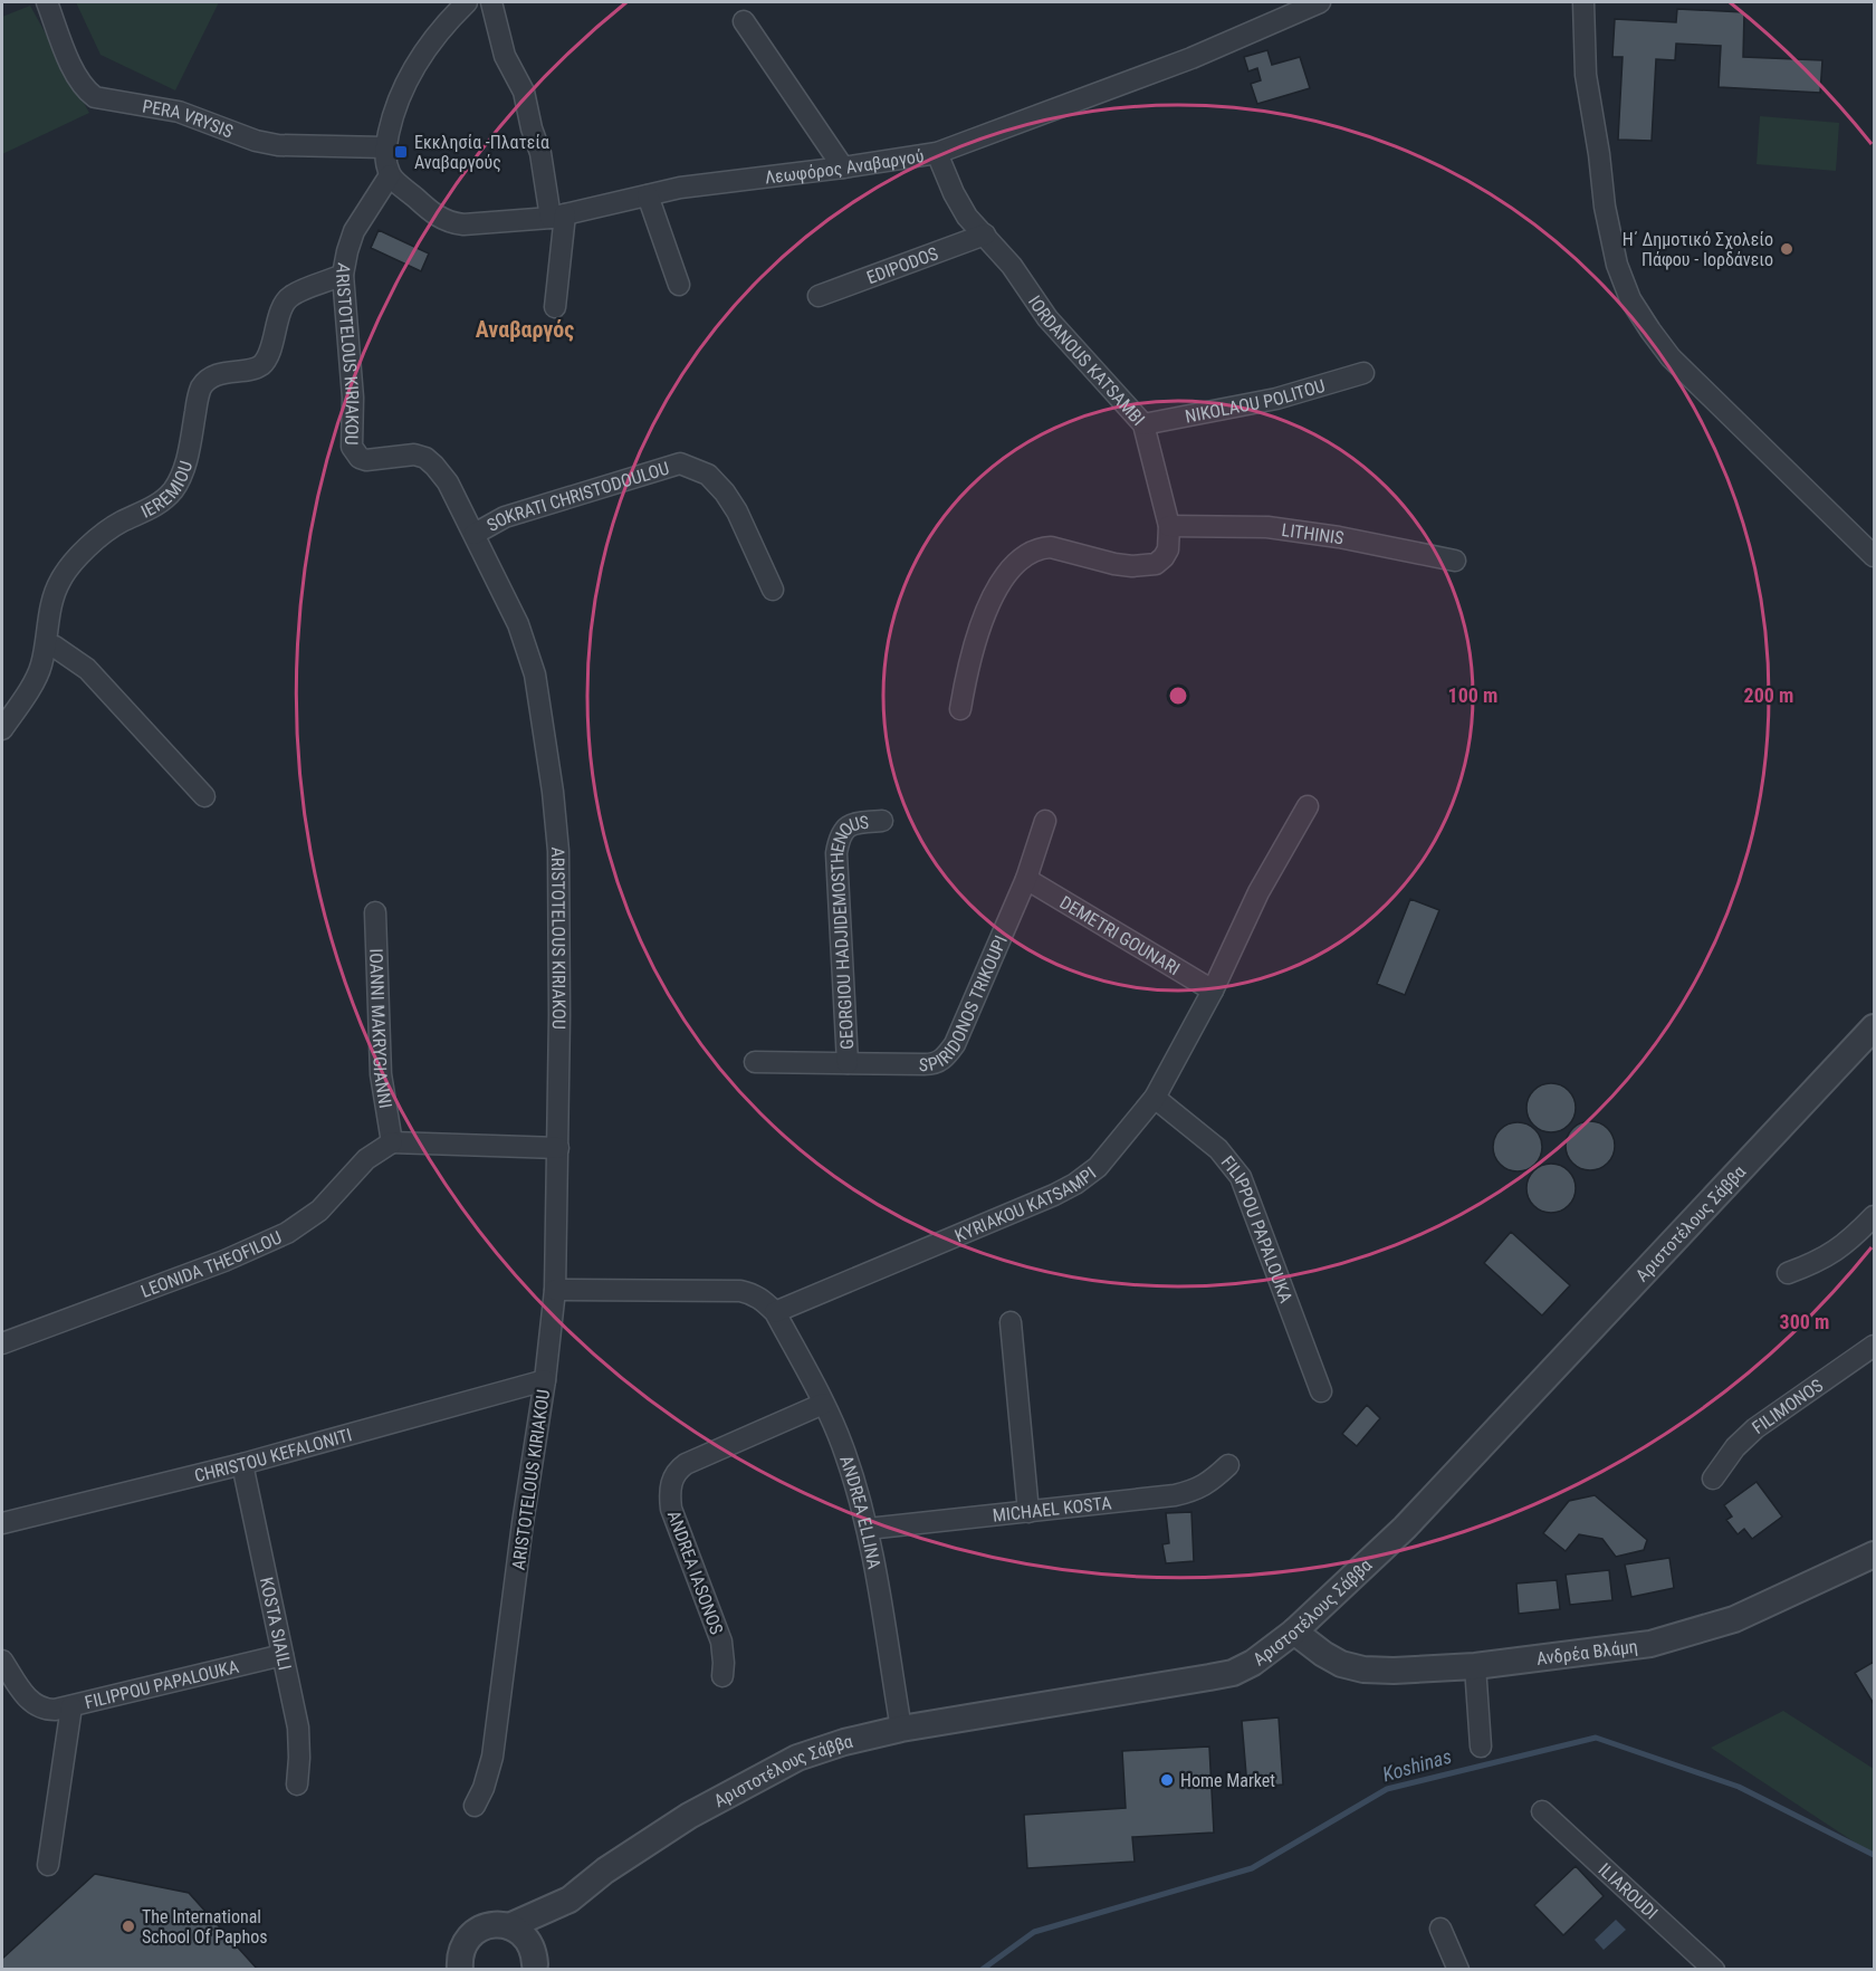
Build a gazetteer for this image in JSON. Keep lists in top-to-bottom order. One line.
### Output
{"streets":{"street":["PERA VRYSIS","Λεωφόρος Αναβαργού","EDIPODOS","ARISTOTELOUS KIRIAKOU","IORDANOUS KATSAMBI","NIKOLAOU POLITOU","IEREMIOU","SOKRATI CHRISTODOULOU","LITHINIS","DEMETRI GOUNARI","GEORGIOU HADJIDEMOSTHENOUS","SPIRIDONOS TRIKOUPI","IOANNI MAKRYGIANNI","KYRIAKOU KATSAMPI","Αριστοτέλους Σάββα","FILIPPOU PAPALOUKA","LEONIDA THEOFILOU","FILIMONOS","CHRISTOU KEFALONITI","MICHAEL KOSTA","ANDREA ELLINA","ANDREA IASONOS","KOSTA SIAILI","Ανδρέα Βλάμη","ILIAROUDI"]},"crossings":[["Λεωφόρος Αναβαργού","ARISTOTELOUS KIRIAKOU"],["Λεωφόρος Αναβαργού","IORDANOUS KATSAMBI"],["EDIPODOS","IORDANOUS KATSAMBI"],["ARISTOTELOUS KIRIAKOU","IEREMIOU"],["ARISTOTELOUS KIRIAKOU","SOKRATI CHRISTODOULOU"],["ARISTOTELOUS KIRIAKOU","CHRISTOU KEFALONITI"],["IORDANOUS KATSAMBI","NIKOLAOU POLITOU"],["IORDANOUS KATSAMBI","LITHINIS"],["DEMETRI GOUNARI","SPIRIDONOS TRIKOUPI"],["DEMETRI GOUNARI","KYRIAKOU KATSAMPI"],["GEORGIOU HADJIDEMOSTHENOUS","SPIRIDONOS TRIKOUPI"],["IOANNI MAKRYGIANNI","LEONIDA THEOFILOU"],["KYRIAKOU KATSAMPI","FILIPPOU PAPALOUKA"],["KYRIAKOU KATSAMPI","ANDREA ELLINA"],["Αριστοτέλους Σάββα","ANDREA ELLINA"],["Αριστοτέλους Σάββα","Ανδρέα Βλάμη"],["FILIPPOU PAPALOUKA","KOSTA SIAILI"],["CHRISTOU KEFALONITI","KOSTA SIAILI"],["MICHAEL KOSTA","ANDREA ELLINA"],["ANDREA ELLINA","ANDREA IASONOS"]],"districts":["Αναβαργός"],"water":["Koshinas"],"places":{"transit":["Εκκλησία -Πλατεία Αναβαργούς"],"other":["Η΄ Δημοτικό Σχολείο Πάφου - Ιορδάνειο","Home Market","The International School Of Paphos"]},"rings":["100 m","200 m","300 m"]}
